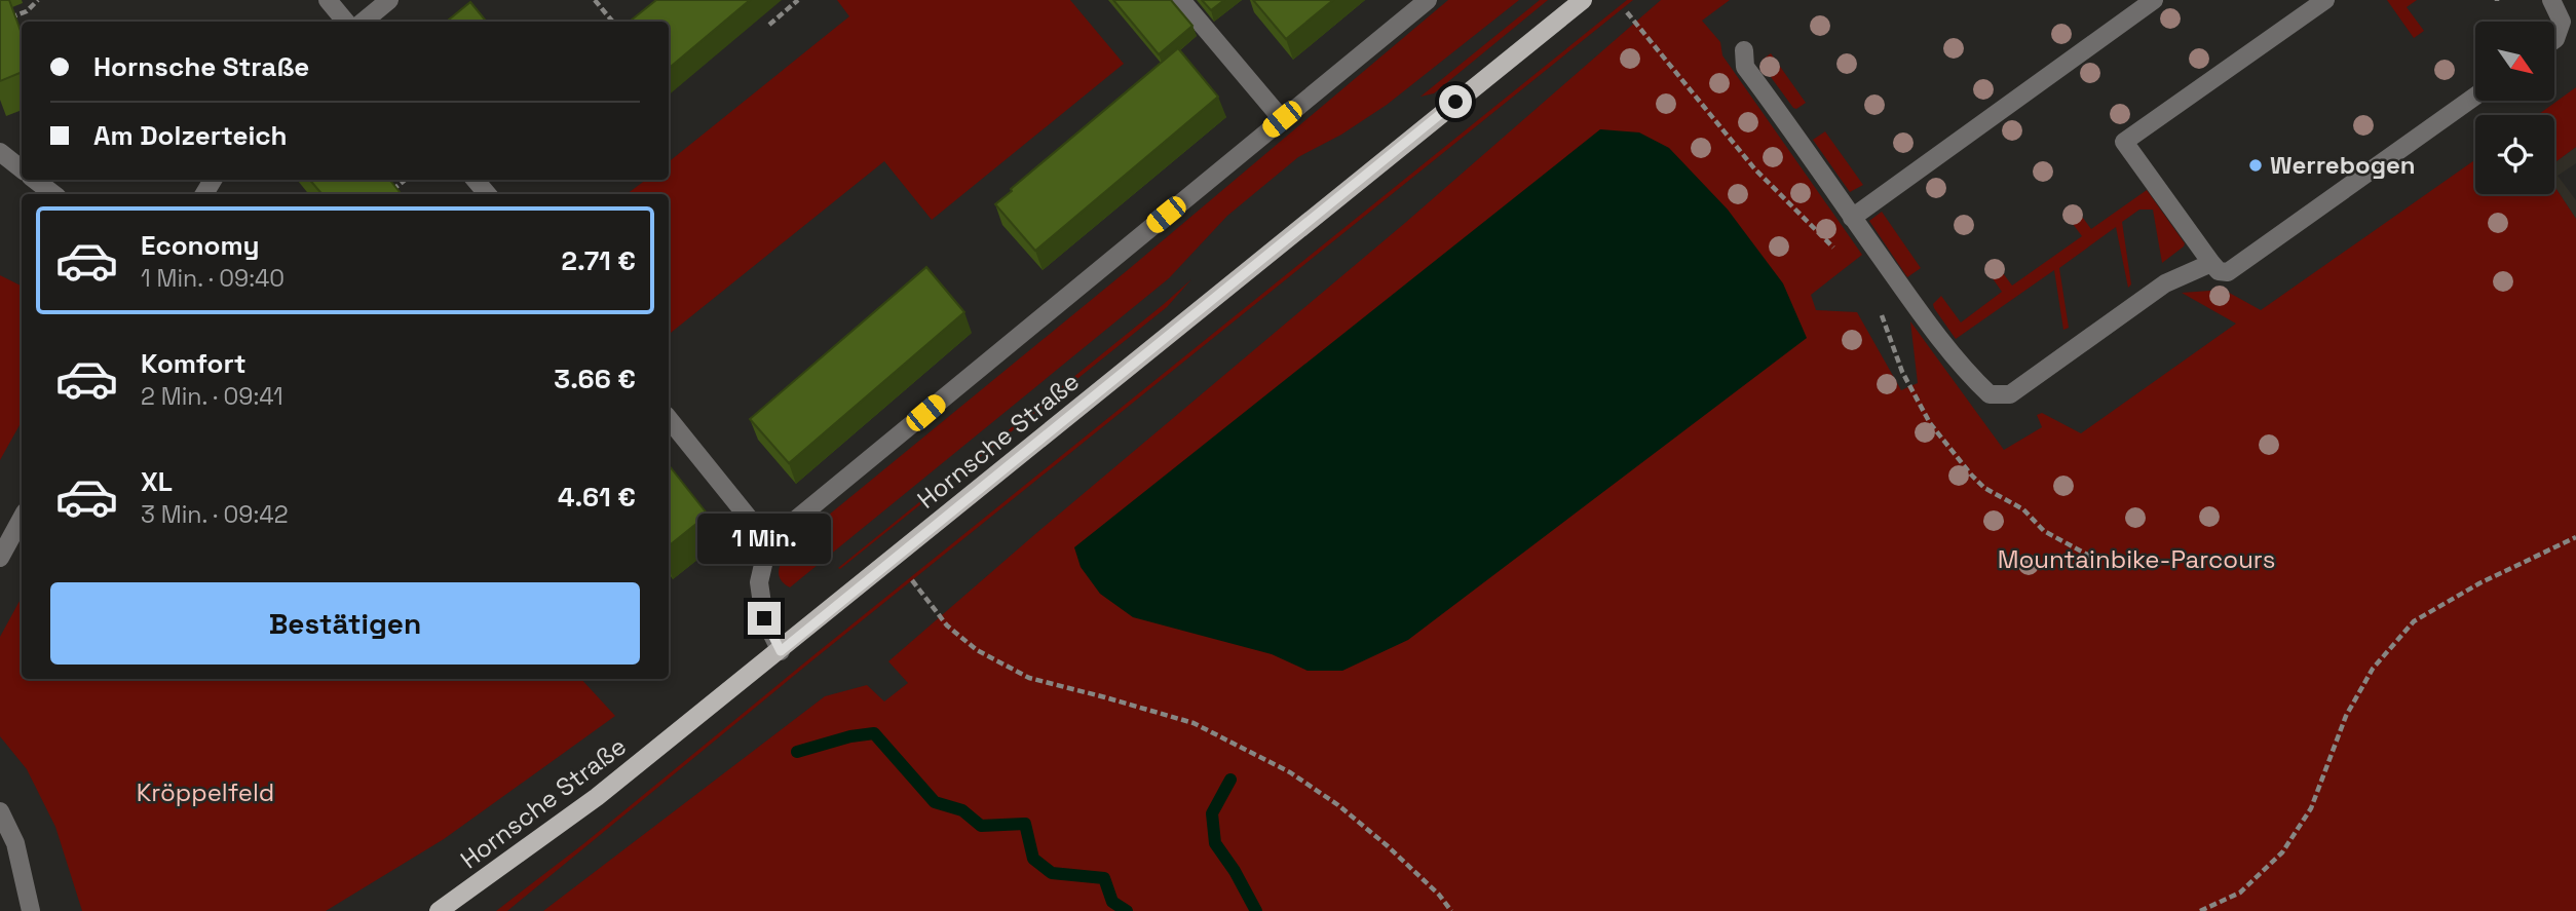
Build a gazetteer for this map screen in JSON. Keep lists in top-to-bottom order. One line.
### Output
{"streets":{"main road":["Hornsche Straße"]},"parks":["Mountainbike-Parcours","Kröppelfeld"],"places":["Werrebogen"],"north":"bottom right","page":{"banner":["Hornsche Straße","Am Dolzerteich"],"list":[{"name":"Economy","note":"1 Min. · 09:40","value":"2.71 €"},{"name":"Komfort","note":"2 Min. · 09:41","value":"3.66 €"},{"name":"XL","note":"3 Min. · 09:42","value":"4.61 €"}],"bubble":"1 Min.","buttons":"Bestätigen"}}
